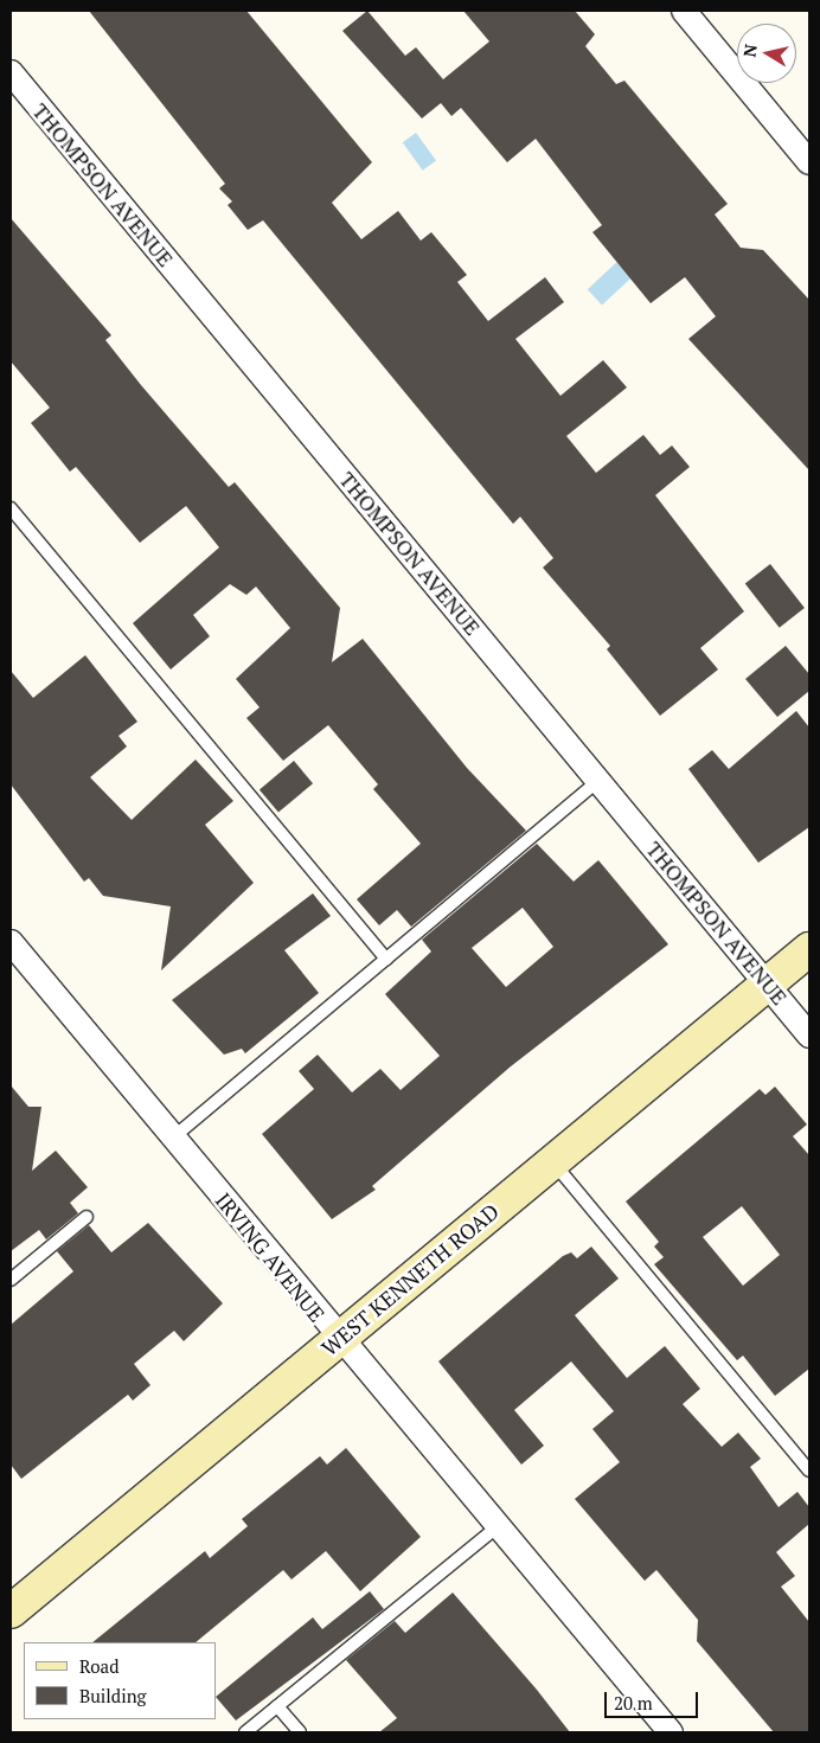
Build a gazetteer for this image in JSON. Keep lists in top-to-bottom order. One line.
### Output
{"streets":{"street":["THOMPSON AVENUE","IRVING AVENUE","WEST KENNETH ROAD"]},"crossings":[["THOMPSON AVENUE","WEST KENNETH ROAD"],["IRVING AVENUE","WEST KENNETH ROAD"]],"legend":["Road","Building"],"scale_bar":"20 m","north":"left"}
